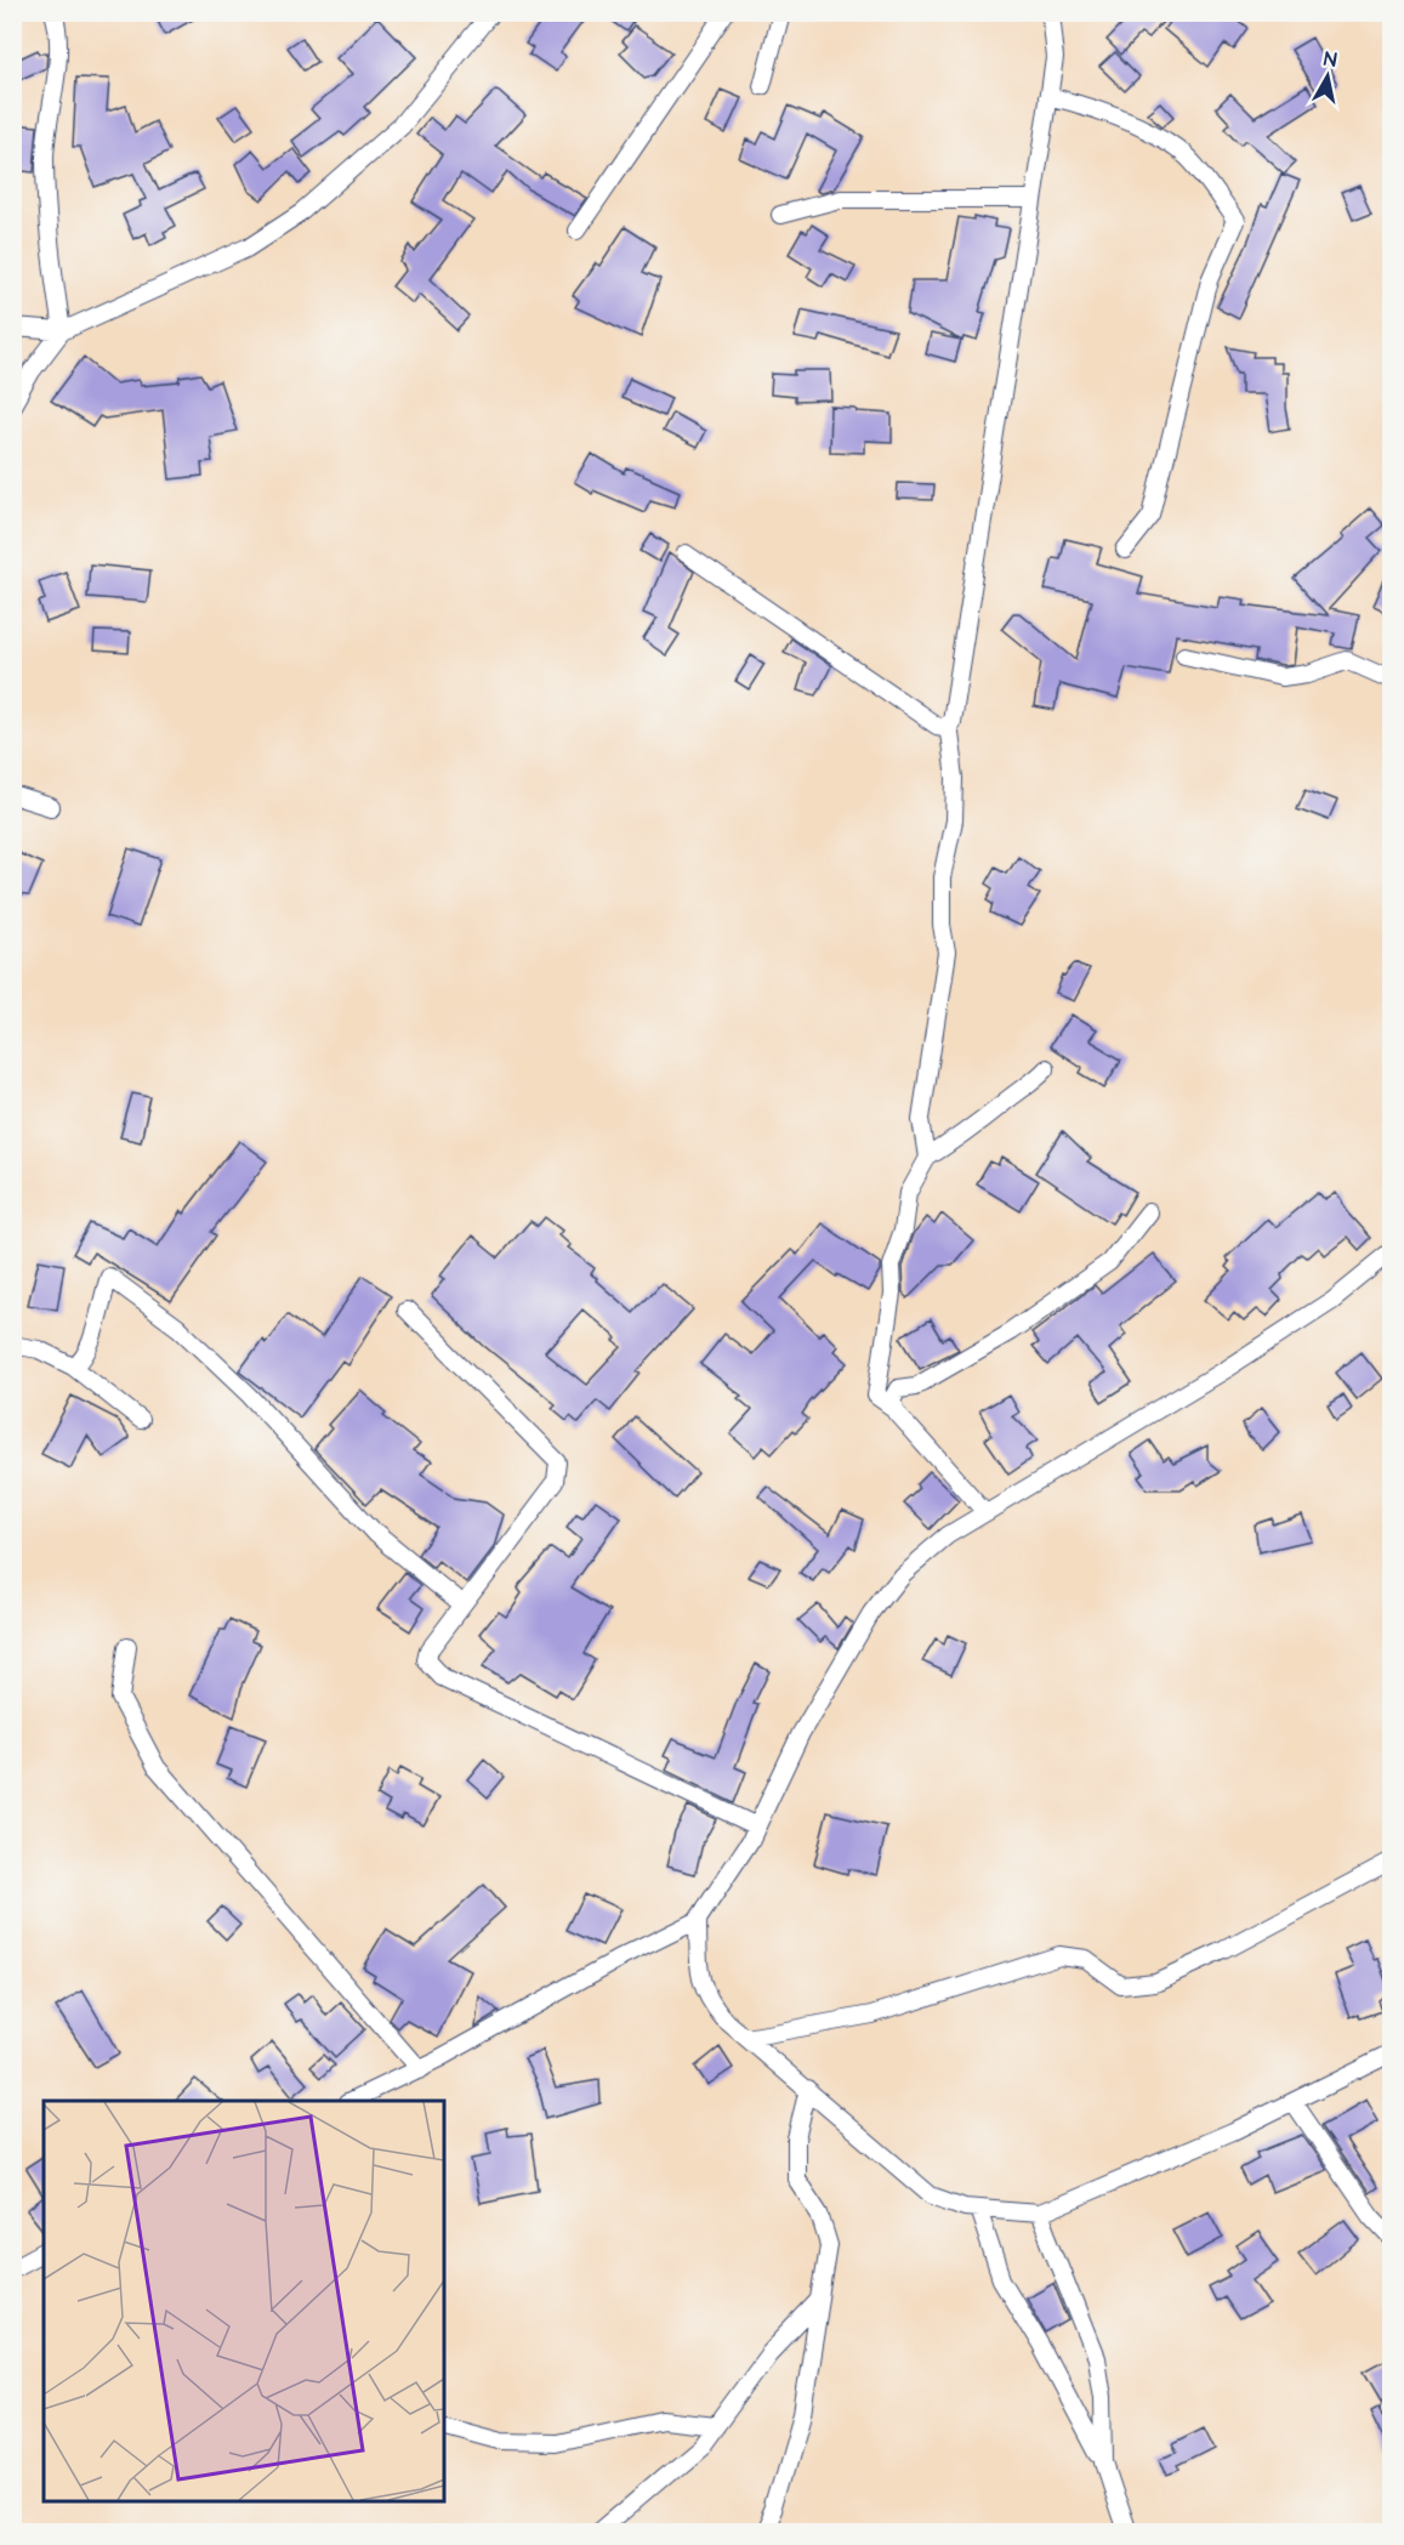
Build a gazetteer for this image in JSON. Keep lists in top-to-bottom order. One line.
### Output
{"north":"top"}
